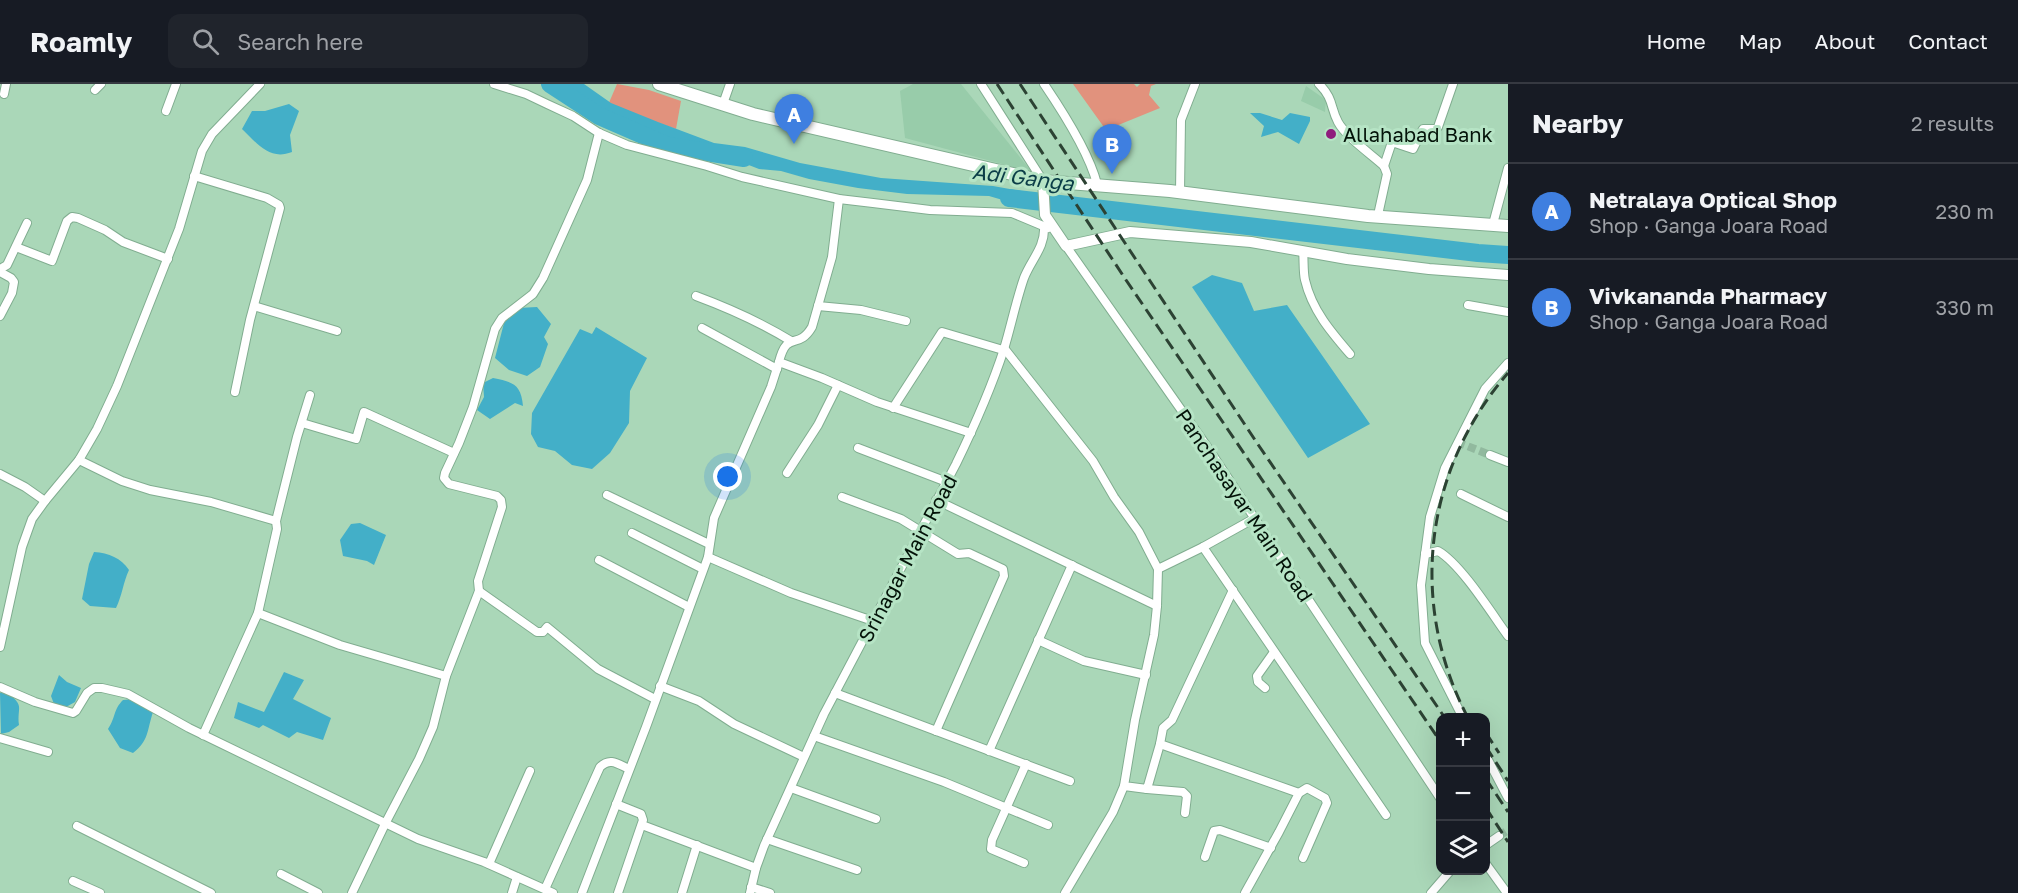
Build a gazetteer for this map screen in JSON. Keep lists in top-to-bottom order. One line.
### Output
{"streets":{"street":["Panchasayar Main Road","Srinagar Main Road"]},"crossings":[["Panchasayar Main Road","Srinagar Main Road"]],"water":["Adi Ganga"],"places":["Allahabad Bank"],"page":{"header":"Roamly","search":"Search here","nav":["Home","Map","About","Contact"],"heading":["Nearby","2 results"],"pins":["A","B"],"list":[{"mark":"A","name":"Netralaya Optical Shop","note":"Shop · Ganga Joara Road","value":"230 m"},{"mark":"B","name":"Vivkananda Pharmacy","note":"Shop · Ganga Joara Road","value":"330 m"}],"map_buttons":["+","−"]}}
